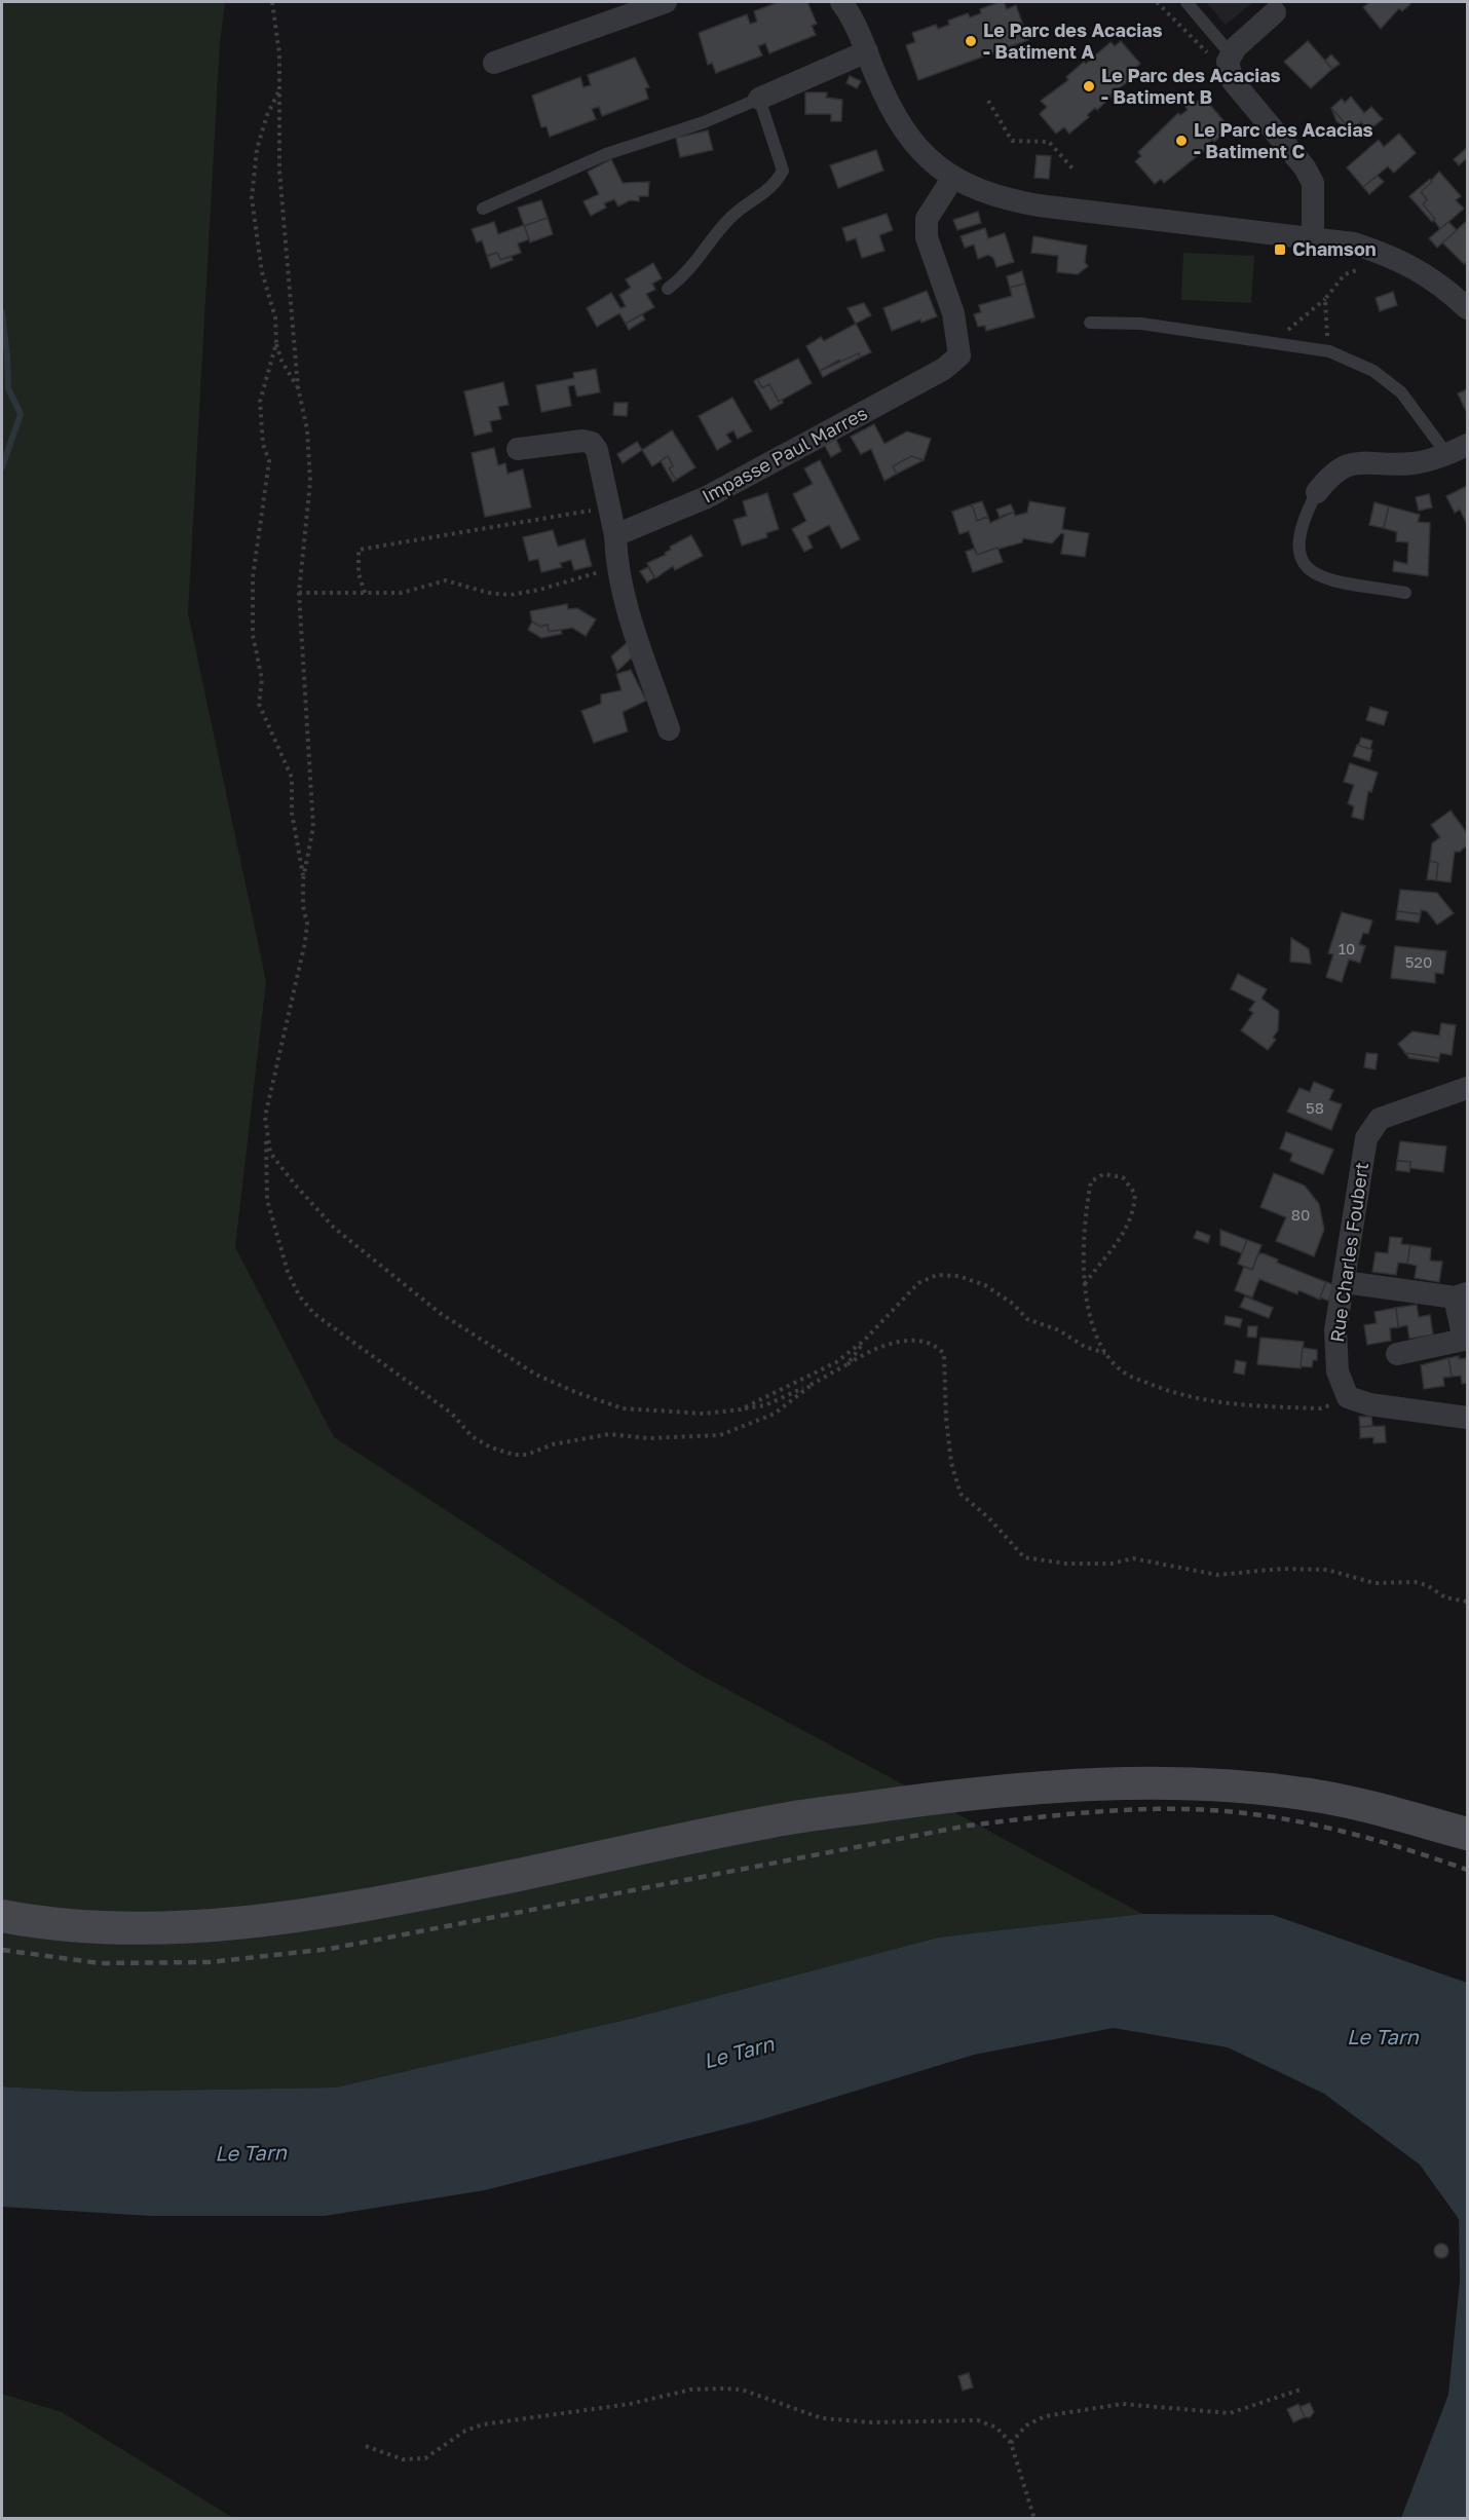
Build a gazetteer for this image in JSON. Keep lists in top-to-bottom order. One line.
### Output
{"streets":{"street":["Impasse Paul Marres","Rue Charles Foubert"]},"water":["Le Tarn"],"places":{"other":["Le Parc des Acacias - Batiment A","Le Parc des Acacias - Batiment B","Le Parc des Acacias - Batiment C"],"transit":["Chamson"]},"house_numbers":["10","520","58","80"]}
